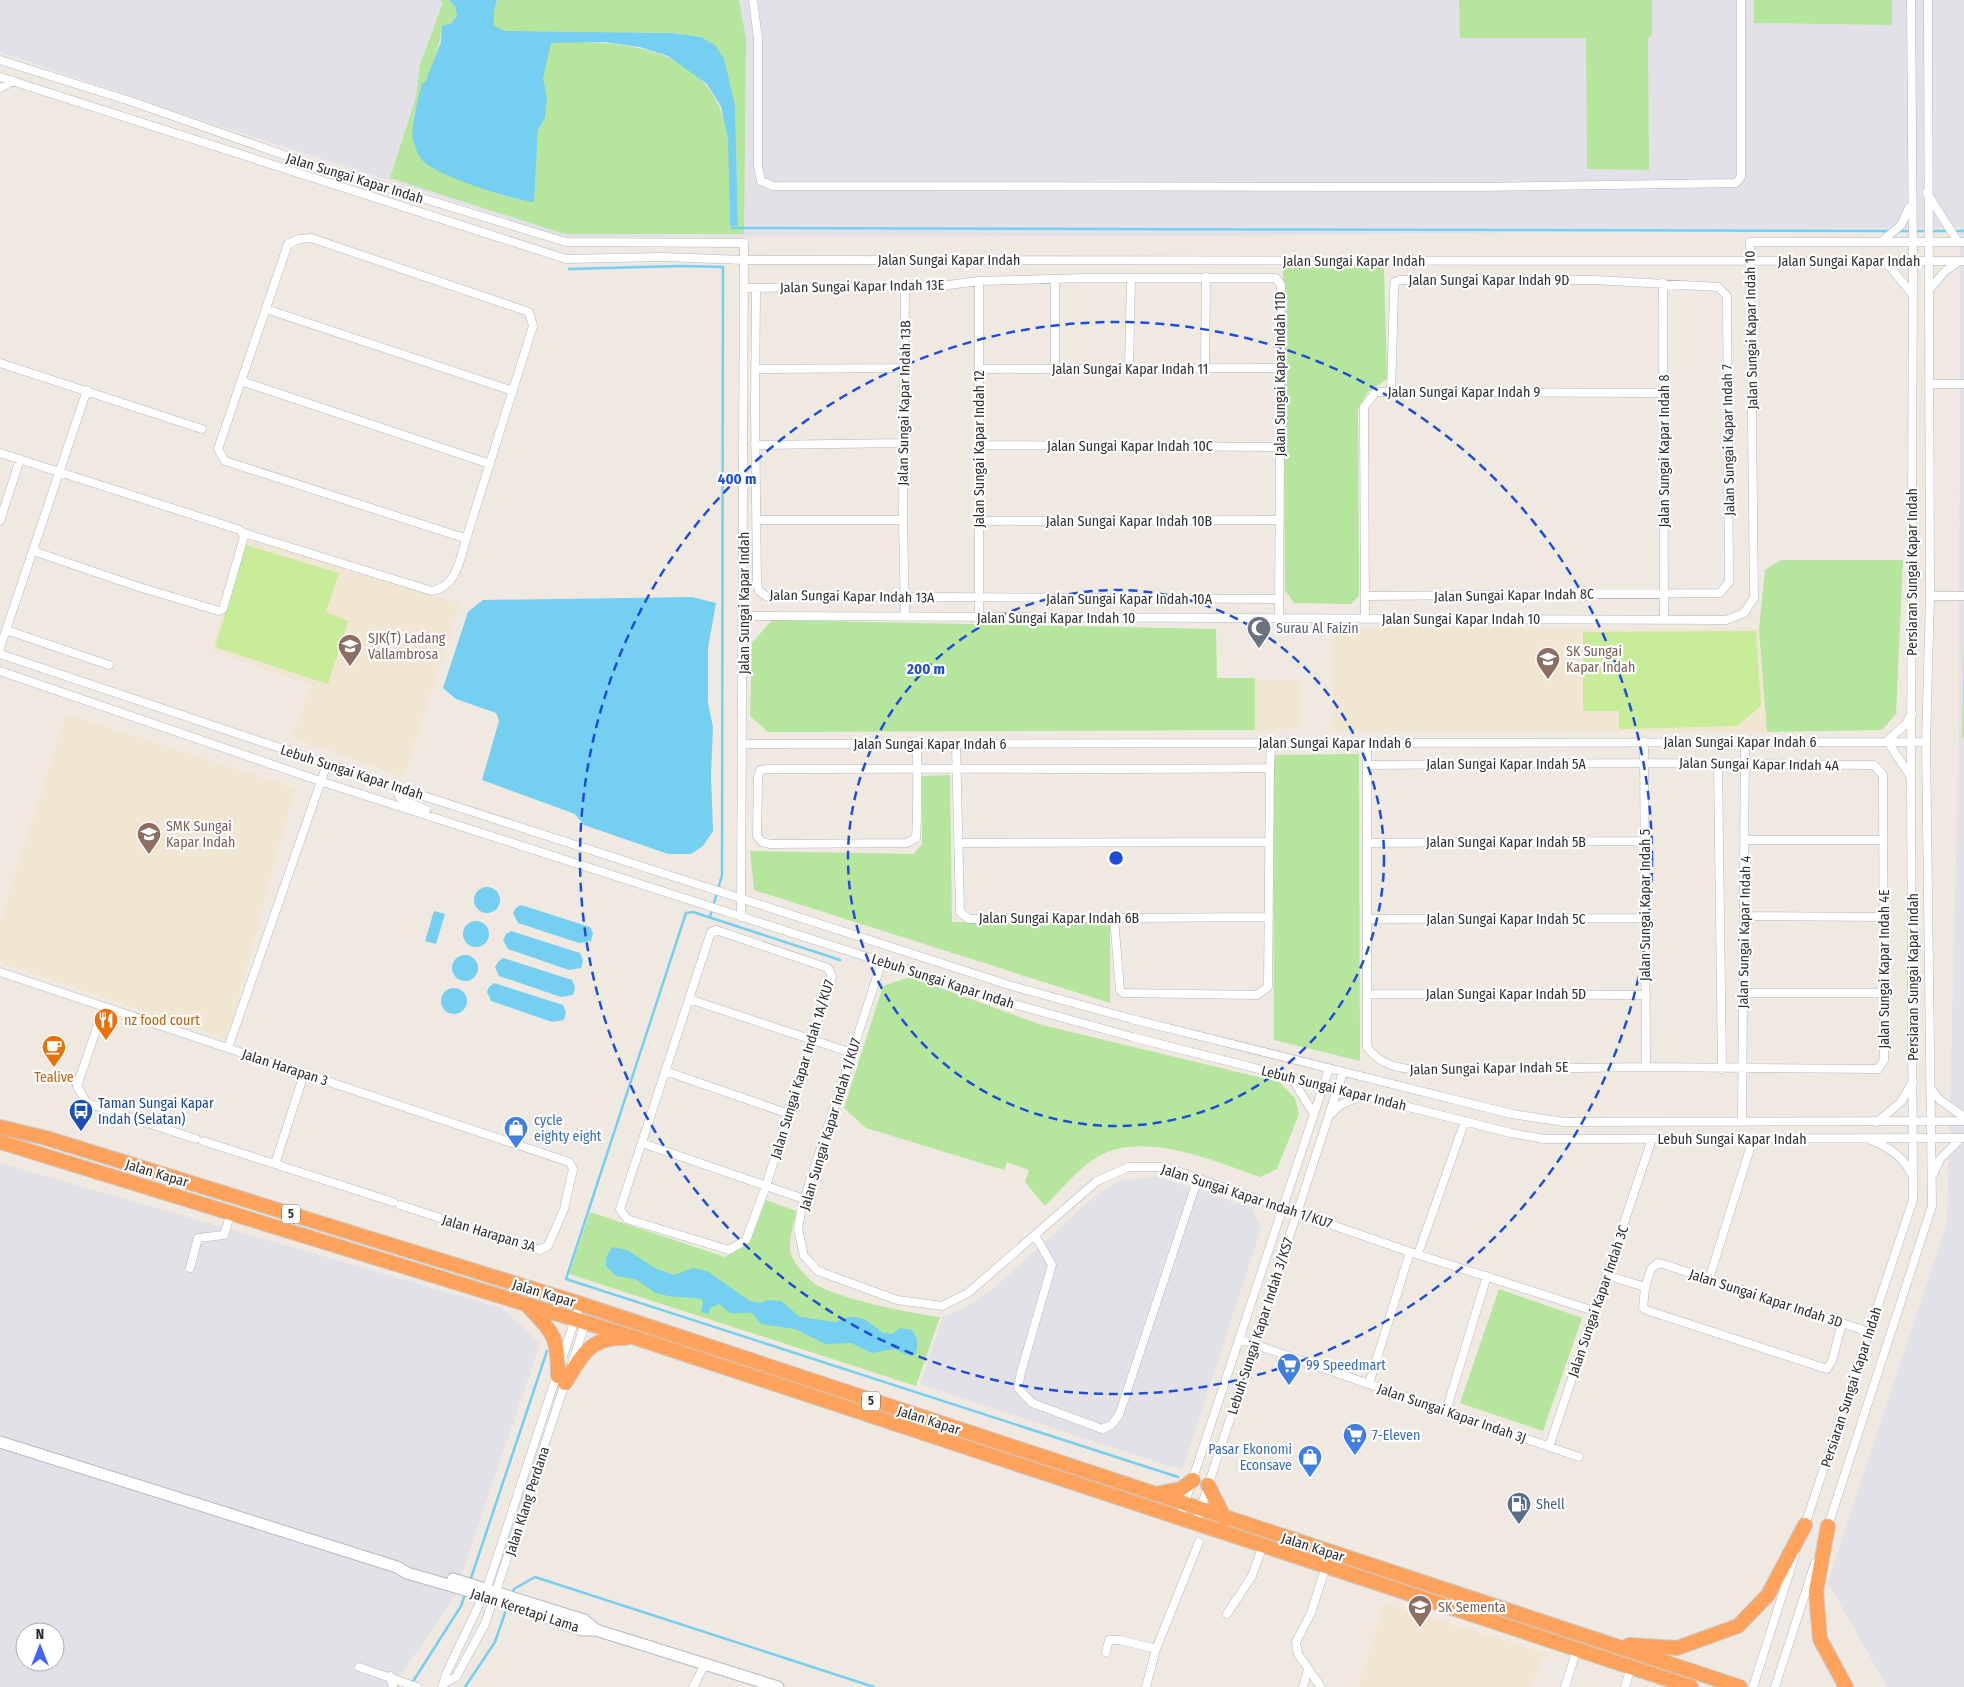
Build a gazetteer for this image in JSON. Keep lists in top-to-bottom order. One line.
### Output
{"streets":{"highway":["Jalan Kapar","5"],"street":["Jalan Sungai Kapar Indah","Jalan Sungai Kapar Indah 9D","Jalan Sungai Kapar Indah 13E","Jalan Sungai Kapar Indah 10","Jalan Sungai Kapar Indah 11","Jalan Sungai Kapar Indah 11D","Jalan Sungai Kapar Indah 9","Jalan Sungai Kapar Indah 13B","Jalan Sungai Kapar Indah 7","Jalan Sungai Kapar Indah 10C","Jalan Sungai Kapar Indah 12","Jalan Sungai Kapar Indah 8","Jalan Sungai Kapar Indah 10B","Persiaran Sungai Kapar Indah","Jalan Sungai Kapar Indah 8C","Jalan Sungai Kapar Indah 13A","Jalan Sungai Kapar Indah 10A","Jalan Sungai Kapar Indah 6","Jalan Sungai Kapar Indah 5A","Jalan Sungai Kapar Indah 4A","Lebuh Sungai Kapar Indah","Jalan Sungai Kapar Indah 5B","Jalan Sungai Kapar Indah 5","Jalan Sungai Kapar Indah 6B","Jalan Sungai Kapar Indah 5C","Jalan Sungai Kapar Indah 4","Jalan Sungai Kapar Indah 4E","Jalan Sungai Kapar Indah 5D","Jalan Harapan 3","Jalan Sungai Kapar Indah 5E","Jalan Sungai Kapar Indah 1A/KU7","Jalan Sungai Kapar Indah 1/KU7","Jalan Harapan 3A","Jalan Sungai Kapar Indah 3D","Jalan Sungai Kapar Indah 3C","Lebuh Sungai Kapar Indah 3/KS7","Jalan Sungai Kapar Indah 3J","Jalan Klang Perdana","Jalan Keretapi Lama"]},"crossings":[["Jalan Sungai Kapar Indah","Jalan Sungai Kapar Indah 13E"],["Jalan Sungai Kapar Indah","Jalan Sungai Kapar Indah 10"],["Jalan Sungai Kapar Indah","Persiaran Sungai Kapar Indah"],["Jalan Sungai Kapar Indah","Jalan Sungai Kapar Indah 6"],["Jalan Sungai Kapar Indah","Lebuh Sungai Kapar Indah"],["Jalan Sungai Kapar Indah 9D","Jalan Sungai Kapar Indah 9"],["Jalan Sungai Kapar Indah 9D","Jalan Sungai Kapar Indah 7"],["Jalan Sungai Kapar Indah 9D","Jalan Sungai Kapar Indah 8"],["Jalan Sungai Kapar Indah 13E","Jalan Sungai Kapar Indah 11D"],["Jalan Sungai Kapar Indah 13E","Jalan Sungai Kapar Indah 13B"],["Jalan Sungai Kapar Indah 13E","Jalan Sungai Kapar Indah 12"],["Jalan Sungai Kapar Indah 13E","Jalan Sungai Kapar Indah 13A"],["Jalan Sungai Kapar Indah 10","Jalan Sungai Kapar Indah 11D"],["Jalan Sungai Kapar Indah 10","Jalan Sungai Kapar Indah 9"],["Jalan Sungai Kapar Indah 10","Jalan Sungai Kapar Indah 13B"],["Jalan Sungai Kapar Indah 10","Jalan Sungai Kapar Indah 12"],["Jalan Sungai Kapar Indah 10","Jalan Sungai Kapar Indah 8"],["Jalan Sungai Kapar Indah 11","Jalan Sungai Kapar Indah 11D"],["Jalan Sungai Kapar Indah 11","Jalan Sungai Kapar Indah 12"],["Jalan Sungai Kapar Indah 11D","Jalan Sungai Kapar Indah 10C"],["Jalan Sungai Kapar Indah 11D","Jalan Sungai Kapar Indah 12"],["Jalan Sungai Kapar Indah 11D","Jalan Sungai Kapar Indah 10B"],["Jalan Sungai Kapar Indah 11D","Jalan Sungai Kapar Indah 10A"],["Jalan Sungai Kapar Indah 9","Jalan Sungai Kapar Indah 8"],["Jalan Sungai Kapar Indah 9","Jalan Sungai Kapar Indah 8C"],["Jalan Sungai Kapar Indah 13B","Jalan Sungai Kapar Indah 13A"],["Jalan Sungai Kapar Indah 7","Jalan Sungai Kapar Indah 8"],["Jalan Sungai Kapar Indah 7","Jalan Sungai Kapar Indah 8C"],["Jalan Sungai Kapar Indah 10C","Jalan Sungai Kapar Indah 12"],["Jalan Sungai Kapar Indah 12","Jalan Sungai Kapar Indah 10B"],["Jalan Sungai Kapar Indah 12","Jalan Sungai Kapar Indah 13A"],["Jalan Sungai Kapar Indah 12","Jalan Sungai Kapar Indah 10A"],["Jalan Sungai Kapar Indah 8","Jalan Sungai Kapar Indah 8C"],["Persiaran Sungai Kapar Indah","Jalan Sungai Kapar Indah 6"],["Persiaran Sungai Kapar Indah","Lebuh Sungai Kapar Indah"],["Persiaran Sungai Kapar Indah","Jalan Sungai Kapar Indah 3D"],["Jalan Sungai Kapar Indah 13A","Jalan Sungai Kapar Indah 10A"],["Jalan Sungai Kapar Indah 6","Jalan Sungai Kapar Indah 5"],["Jalan Sungai Kapar Indah 6","Jalan Sungai Kapar Indah 6B"],["Jalan Sungai Kapar Indah 6","Jalan Sungai Kapar Indah 4"],["Jalan Sungai Kapar Indah 6","Jalan Sungai Kapar Indah 5E"],["Jalan Sungai Kapar Indah 5A","Jalan Sungai Kapar Indah 4A"],["Jalan Sungai Kapar Indah 5A","Jalan Sungai Kapar Indah 5"],["Jalan Sungai Kapar Indah 5A","Jalan Sungai Kapar Indah 5E"],["Jalan Sungai Kapar Indah 4A","Jalan Sungai Kapar Indah 5"],["Jalan Sungai Kapar Indah 4A","Jalan Sungai Kapar Indah 4"],["Jalan Sungai Kapar Indah 4A","Jalan Sungai Kapar Indah 4E"],["Lebuh Sungai Kapar Indah","Jalan Sungai Kapar Indah 4"],["Lebuh Sungai Kapar Indah","Jalan Sungai Kapar Indah 1/KU7"],["Lebuh Sungai Kapar Indah","Jalan Sungai Kapar Indah 3C"],["Lebuh Sungai Kapar Indah","Lebuh Sungai Kapar Indah 3/KS7"],["Jalan Sungai Kapar Indah 5B","Jalan Sungai Kapar Indah 5"],["Jalan Sungai Kapar Indah 5B","Jalan Sungai Kapar Indah 5E"],["Jalan Sungai Kapar Indah 5","Jalan Sungai Kapar Indah 5C"],["Jalan Sungai Kapar Indah 5","Jalan Sungai Kapar Indah 5D"],["Jalan Sungai Kapar Indah 5","Jalan Sungai Kapar Indah 5E"],["Jalan Sungai Kapar Indah 5C","Jalan Sungai Kapar Indah 5E"],["Jalan Sungai Kapar Indah 4","Jalan Sungai Kapar Indah 4E"],["Jalan Sungai Kapar Indah 4","Jalan Sungai Kapar Indah 5E"],["Jalan Sungai Kapar Indah 4E","Jalan Sungai Kapar Indah 5E"],["Jalan Sungai Kapar Indah 5D","Jalan Sungai Kapar Indah 5E"],["Jalan Harapan 3","Jalan Harapan 3A"],["Jalan Sungai Kapar Indah 1/KU7","Jalan Sungai Kapar Indah 3C"],["Jalan Sungai Kapar Indah 1/KU7","Lebuh Sungai Kapar Indah 3/KS7"],["Jalan Kapar","Lebuh Sungai Kapar Indah 3/KS7"],["Jalan Kapar","Jalan Klang Perdana"],["Jalan Sungai Kapar Indah 3C","Jalan Sungai Kapar Indah 3J"],["Lebuh Sungai Kapar Indah 3/KS7","Jalan Sungai Kapar Indah 3J"],["Jalan Klang Perdana","Jalan Keretapi Lama"]],"places":{"mosque":["Surau Al Faizin"],"school or university":["SJK(T) Ladang Vallambrosa","SK Sungai Kapar Indah","SMK Sungai Kapar Indah","SK Sementa"],"restaurant":["nz food court"],"cafe":["Tealive"],"bus stop":["Taman Sungai Kapar Indah (Selatan)"],"shop":["cycle eighty eight","Pasar Ekonomi Econsave"],"supermarket":["99 Speedmart","7-Eleven"],"fuel station":["Shell"]},"north":"top","rings":["400 m","200 m"]}
